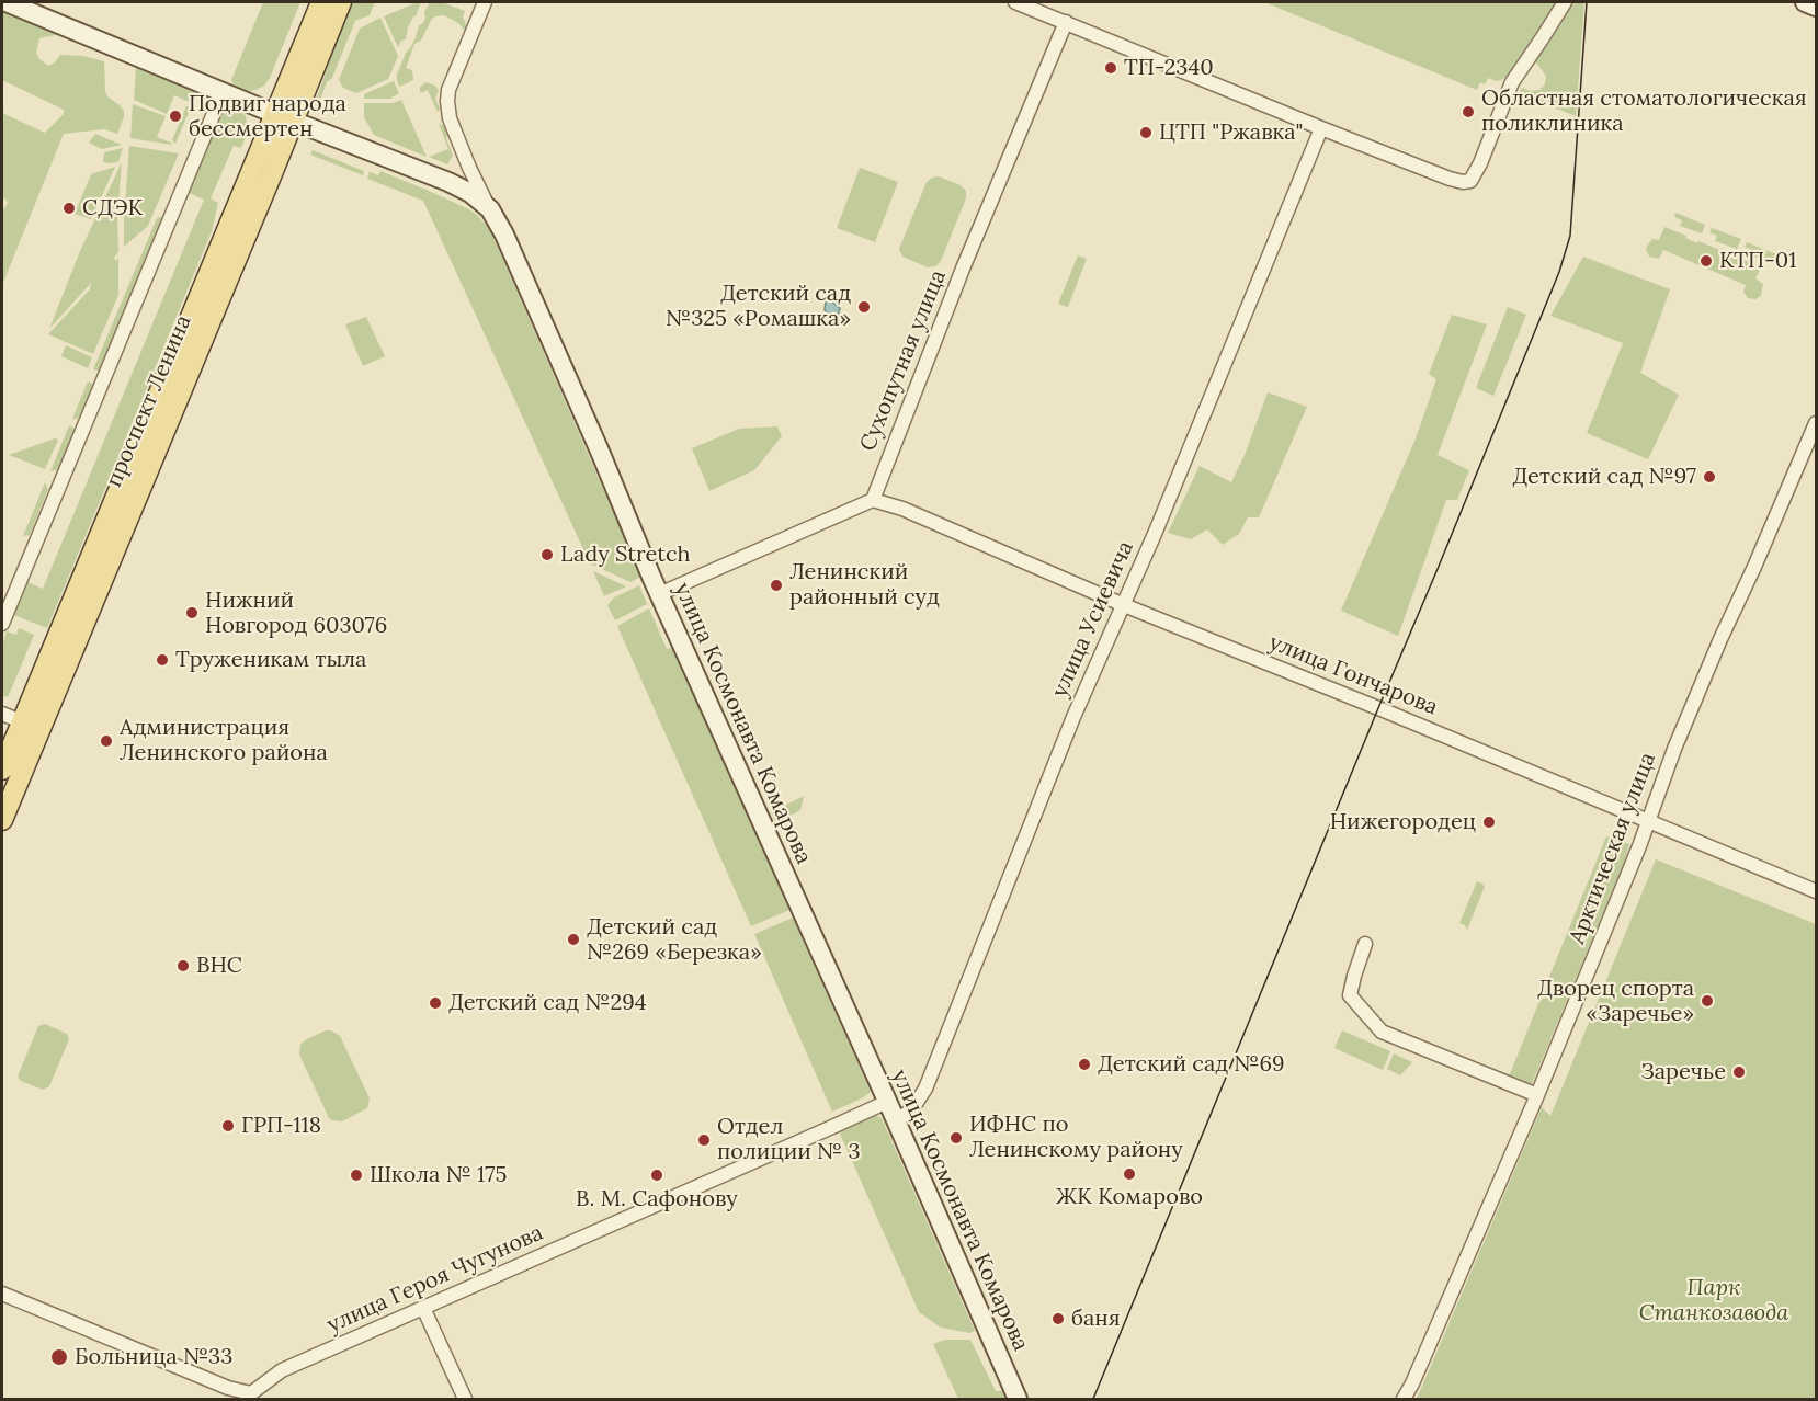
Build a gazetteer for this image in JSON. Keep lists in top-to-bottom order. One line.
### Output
{"streets":{"main road":["проспект Ленина"],"street":["Сухопутная улица","улица Усиевича","улица Гончарова","улица Космонавта Комарова","Арктическая улица","улица Героя Чугунова"]},"crossings":[["Сухопутная улица","улица Гончарова"],["проспект Ленина","улица Космонавта Комарова"],["улица Усиевича","улица Гончарова"],["улица Усиевича","улица Космонавта Комарова"],["улица Гончарова","Арктическая улица"],["улица Космонавта Комарова","улица Героя Чугунова"]],"parks":["Парк Станкозавода"],"places":["ТП-2340","Областная стоматологическая поликлиника","Подвиг народа бессмертен","ЦТП \"Ржавка\"","СДЭК","КТП-01","Детский сад №325 «Ромашка»","Детский сад №97","Lady Stretch","Ленинский районный суд","Нижний Новгород 603076","Труженикам тыла","Администрация Ленинского района","Нижегородец","Детский сад №269 «Березка»","ВНС","Дворец спорта «Заречье»","Детский сад №294","Детский сад №69","Заречье","ГРП-118","ИФНС по Ленинскому району","Отдел полиции № 3","ЖК Комарово","Школа № 175","В. М. Сафонову","баня","Больница №33"]}
